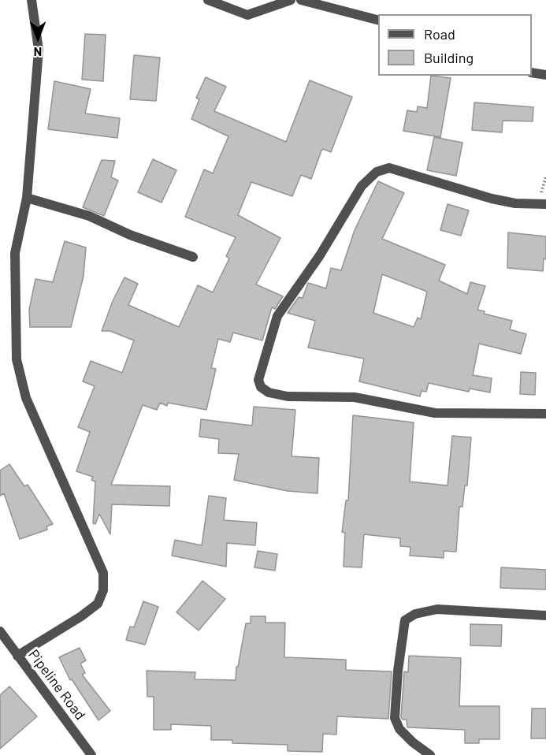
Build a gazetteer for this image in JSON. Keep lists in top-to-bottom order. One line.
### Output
{"streets":{"street":["Pipeline Road"]},"legend":["Road","Building"],"north":"bottom"}
